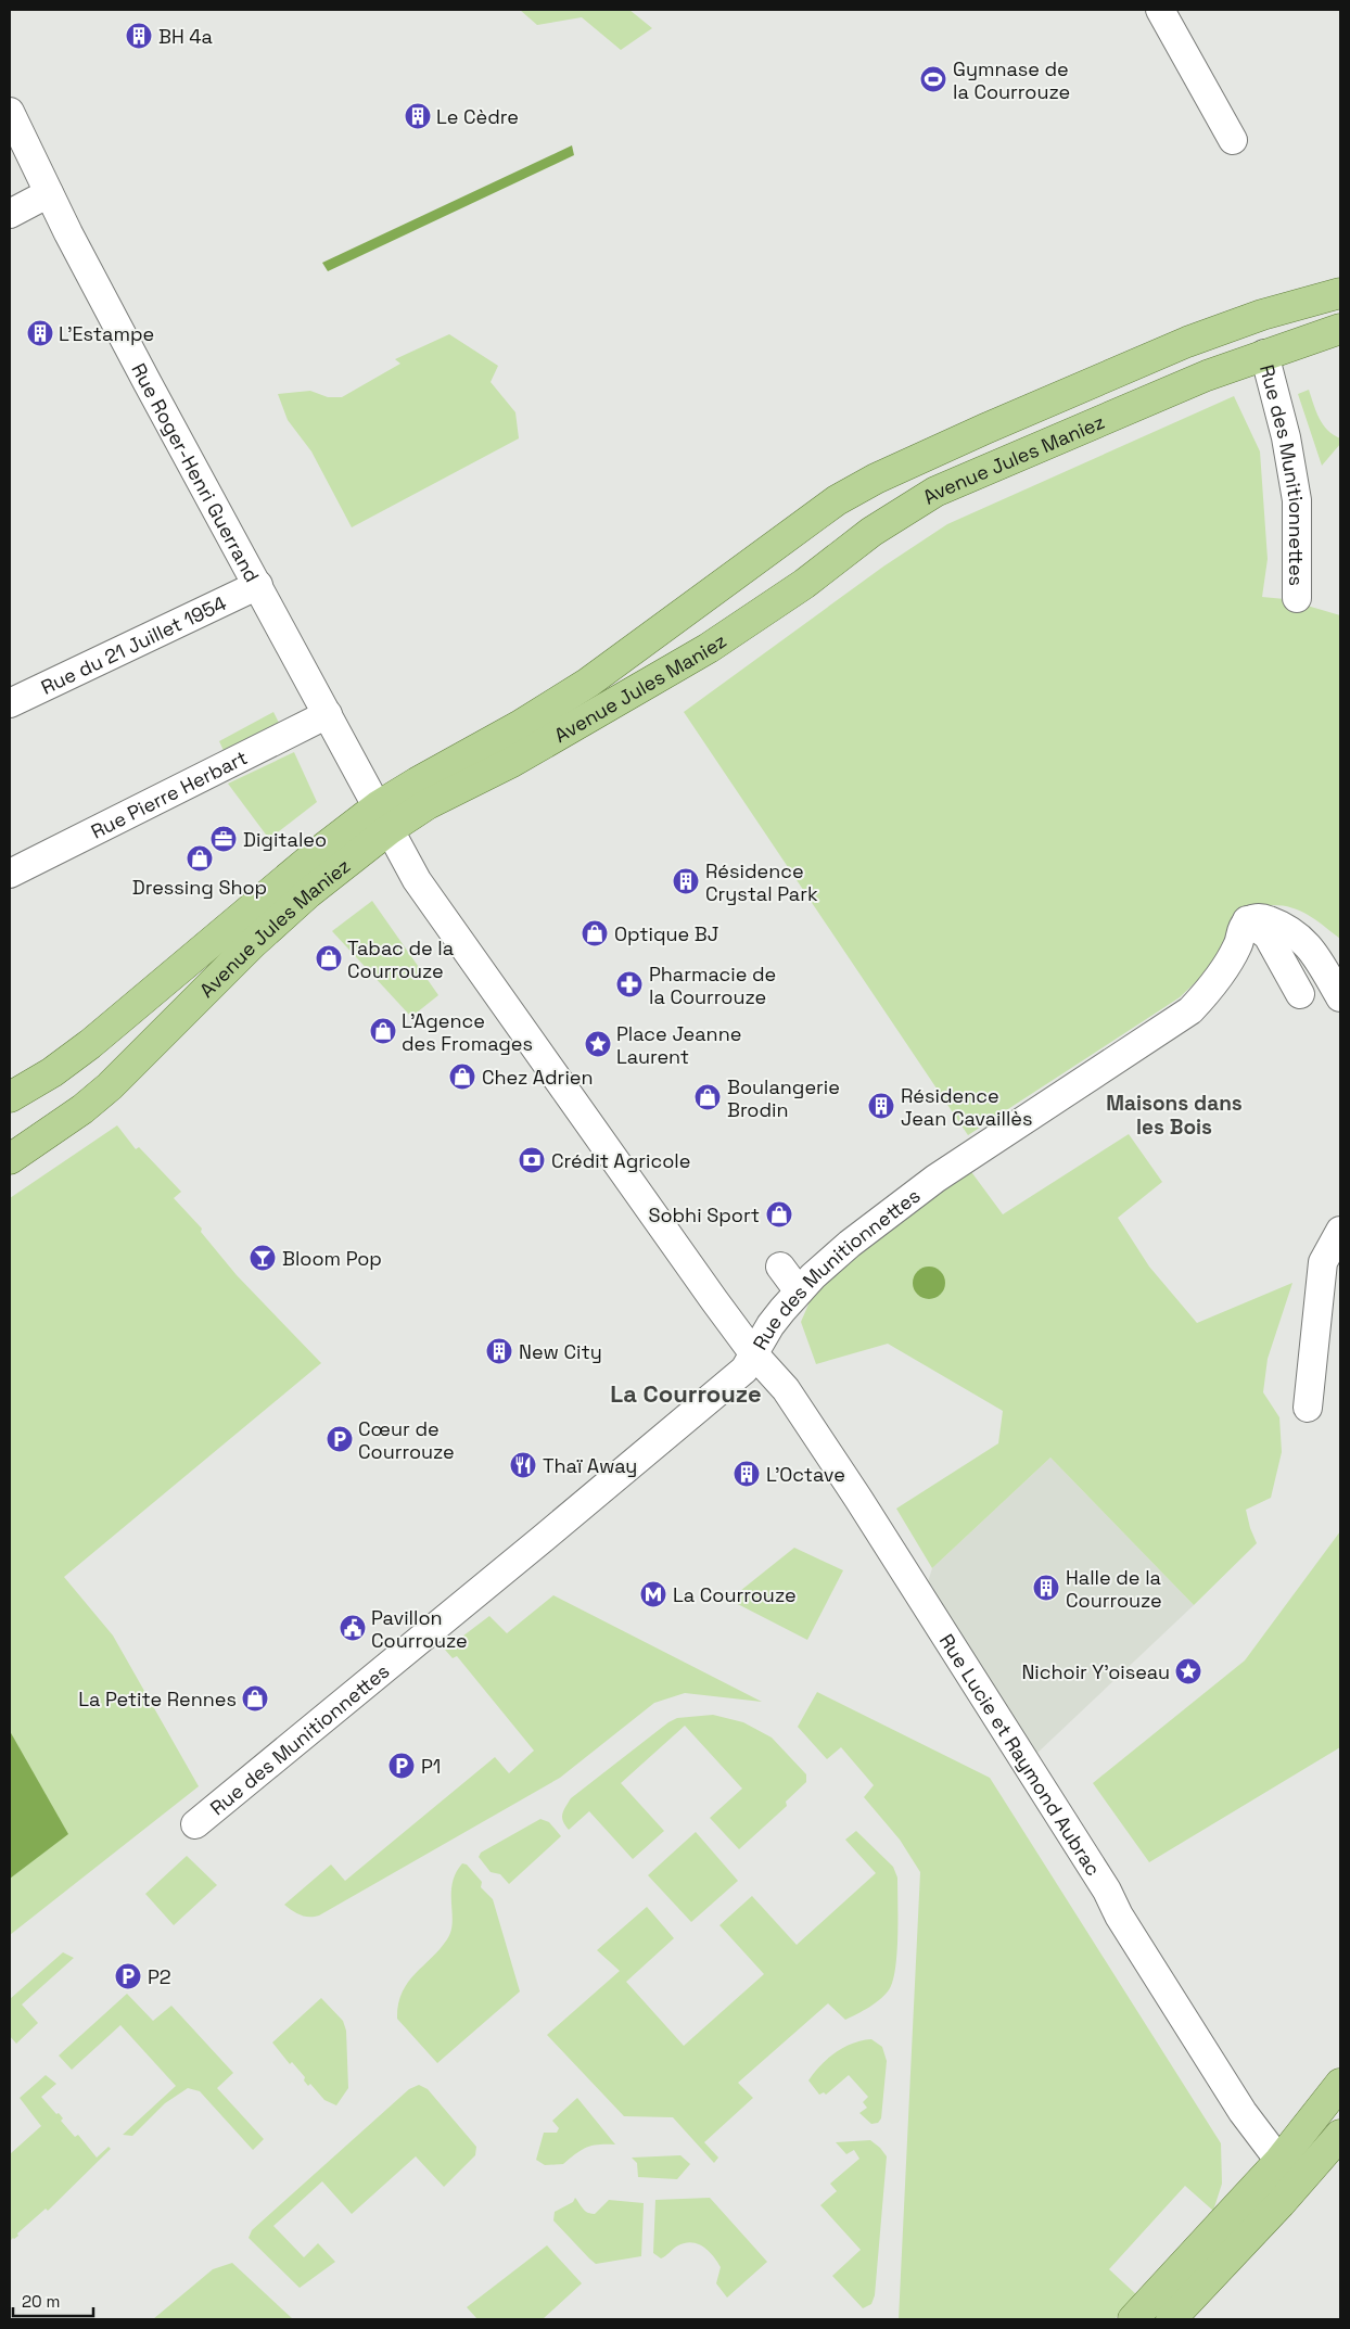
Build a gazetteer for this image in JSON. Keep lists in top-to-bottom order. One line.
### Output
{"streets":{"main road":["Avenue Jules Maniez"],"street":["Rue Roger-Henri Guerrand","Rue des Munitionnettes","Rue du 21 Juillet 1954","Rue Pierre Herbart","Rue Lucie et Raymond Aubrac"]},"crossings":[["Avenue Jules Maniez","Rue Roger-Henri Guerrand"],["Avenue Jules Maniez","Rue des Munitionnettes"],["Rue Roger-Henri Guerrand","Rue du 21 Juillet 1954"],["Rue Roger-Henri Guerrand","Rue Pierre Herbart"],["Rue des Munitionnettes","Rue Lucie et Raymond Aubrac"]],"districts":["Maisons dans les Bois","La Courrouze"],"places":{"building":["BH 4a","Le Cèdre","L'Estampe","Résidence Crystal Park","Résidence Jean Cavaillès","New City","L'Octave","Halle de la Courrouze"],"sports":["Gymnase de la Courrouze"],"office":["Digitaleo"],"shop":["Dressing Shop","Optique BJ","Tabac de la Courrouze","L'Agence des Fromages","Chez Adrien","Boulangerie Brodin","Sobhi Sport","La Petite Rennes"],"pharmacy":["Pharmacie de la Courrouze"],"place":["Place Jeanne Laurent","Nichoir Y'oiseau"],"bank":["Crédit Agricole"],"bar":["Bloom Pop"],"parking":["Cœur de Courrouze","P1","P2"],"restaurant":["Thaï Away"],"metro station":["La Courrouze"],"public building":["Pavillon Courrouze"]},"scale_bar":"20 m"}
